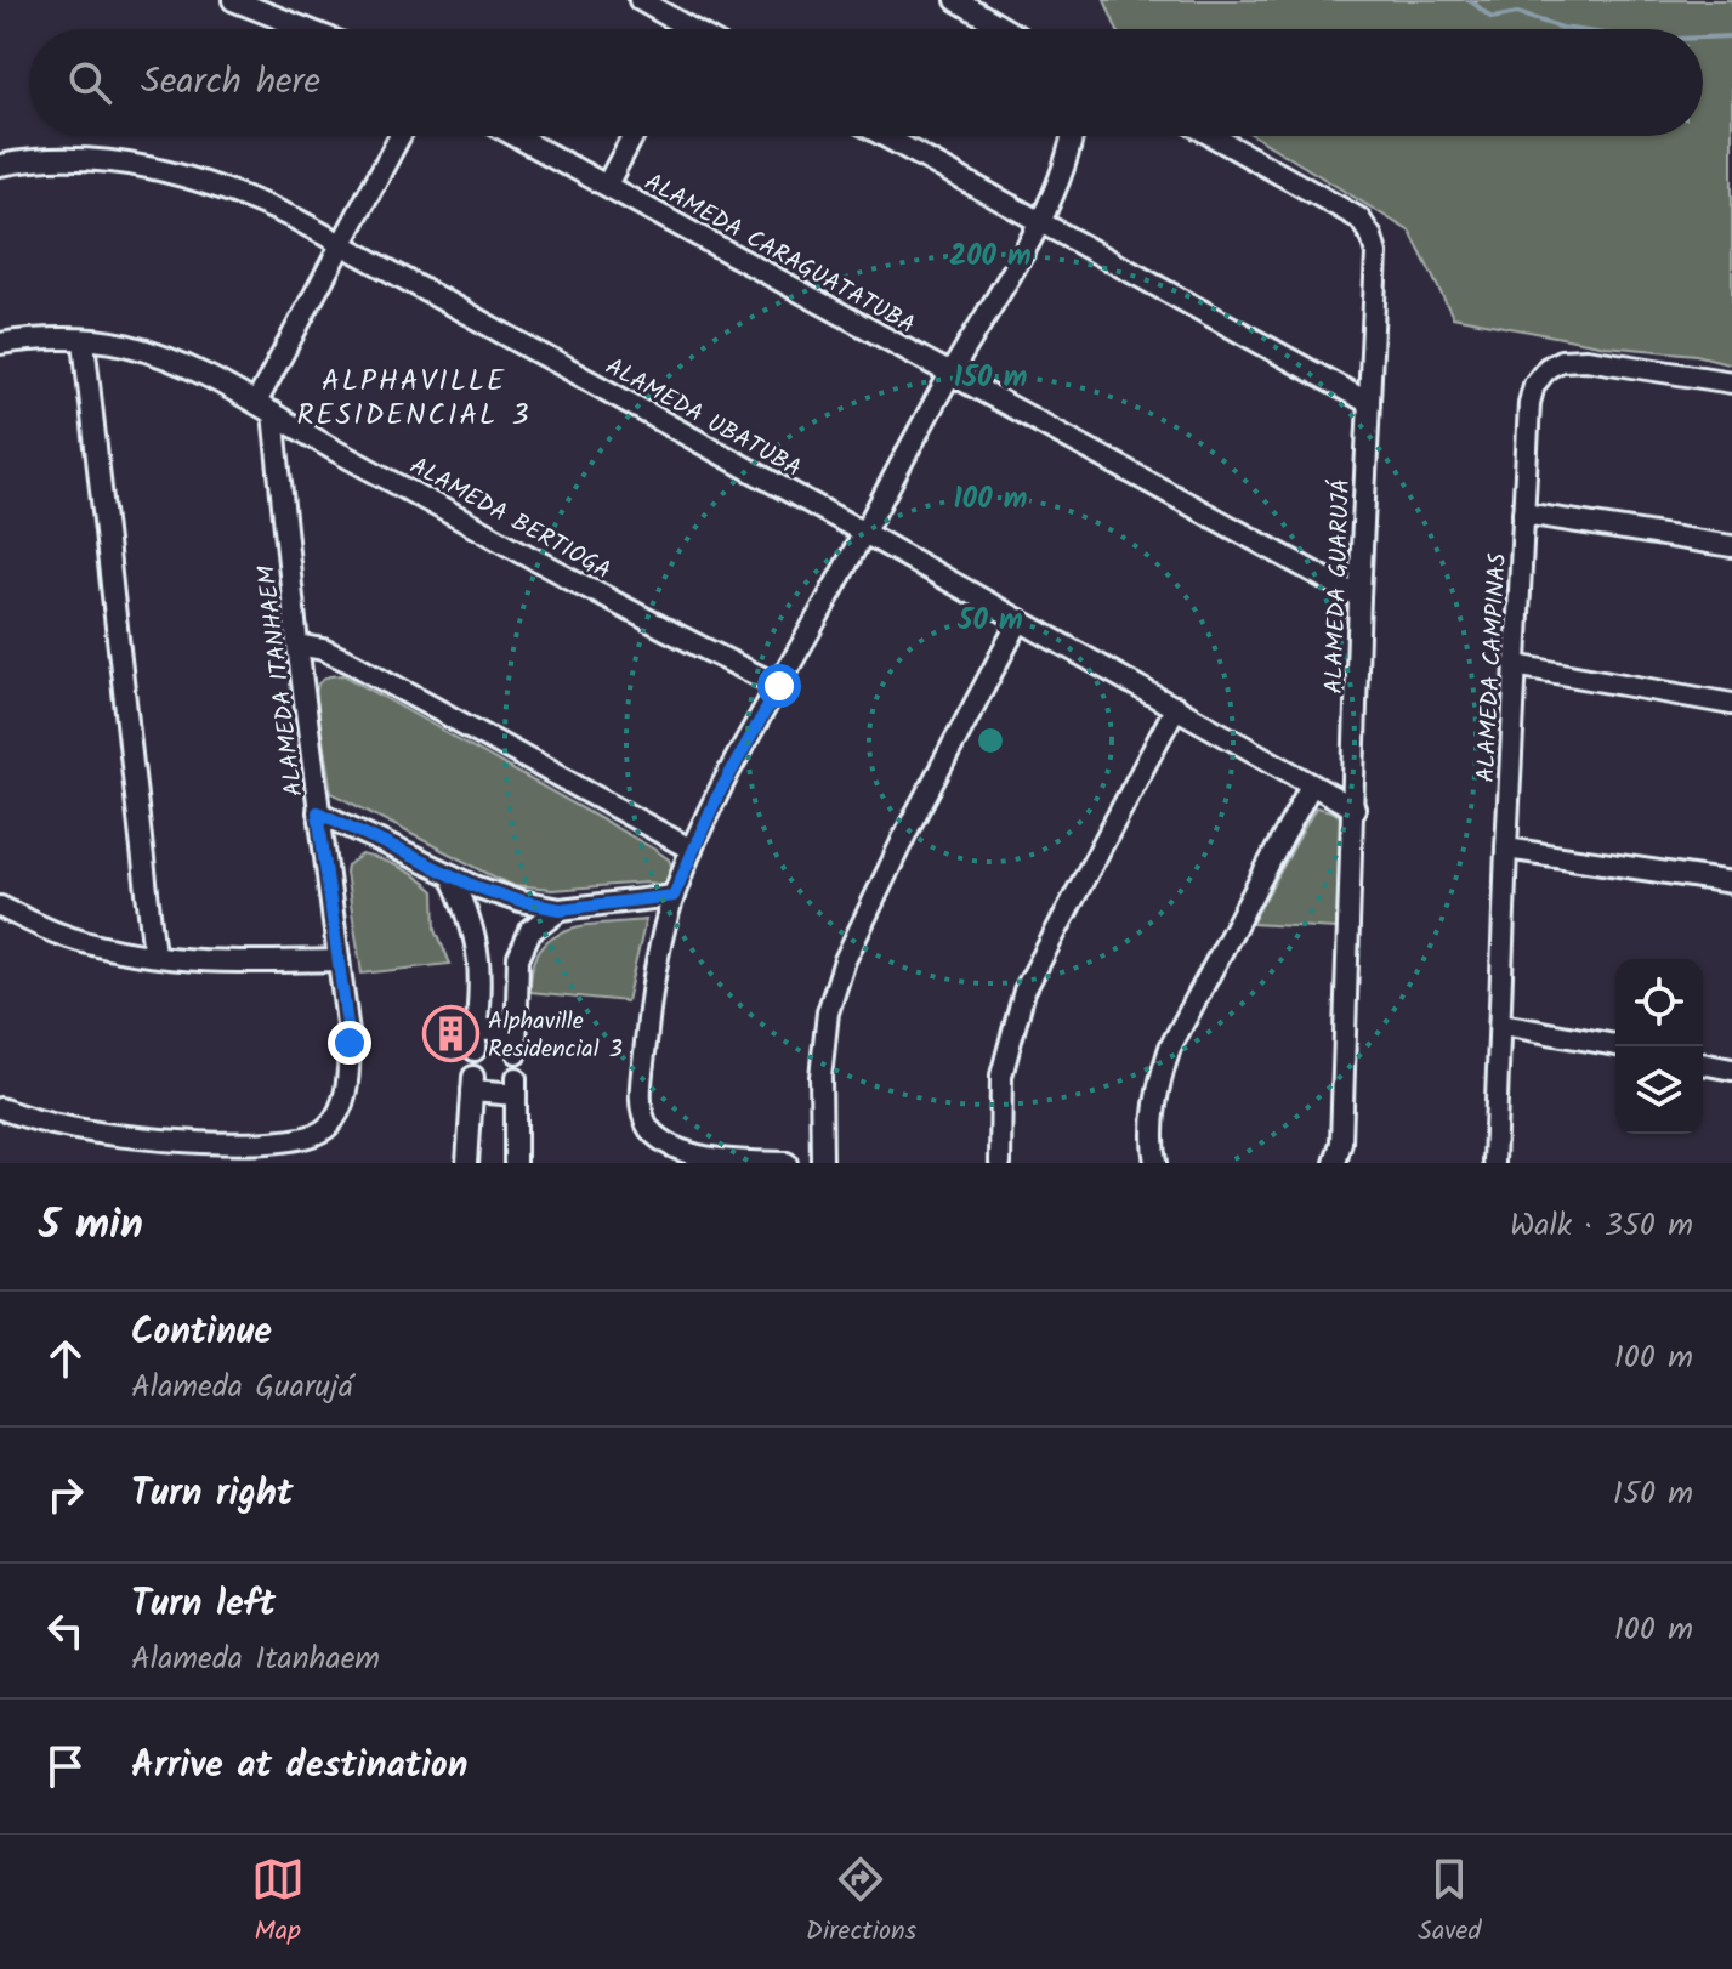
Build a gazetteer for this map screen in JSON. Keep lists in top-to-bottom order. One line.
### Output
{"streets":{"street":["ALAMEDA CARAGUATATUBA","ALAMEDA UBATUBA","ALAMEDA BERTIOGA","ALAMEDA GUARUJÁ","ALAMEDA CAMPINAS","ALAMEDA ITANHAEM"]},"crossings":[["ALAMEDA CARAGUATATUBA","ALAMEDA GUARUJÁ"],["ALAMEDA UBATUBA","ALAMEDA GUARUJÁ"],["ALAMEDA BERTIOGA","ALAMEDA ITANHAEM"]],"districts":["ALPHAVILLE RESIDENCIAL 3"],"places":{"building":["Alphaville Residencial 3"]},"page":{"search":"Search here","heading":["5 min","Walk · 350 m"],"list":[["Continue","Alameda Guarujá","100 m"],["Turn right","150 m"],["Turn left","Alameda Itanhaem","100 m"],"Arrive at destination"],"nav":["Map","Directions","Saved"]},"rings":["200 m","150 m","100 m","50 m"]}
